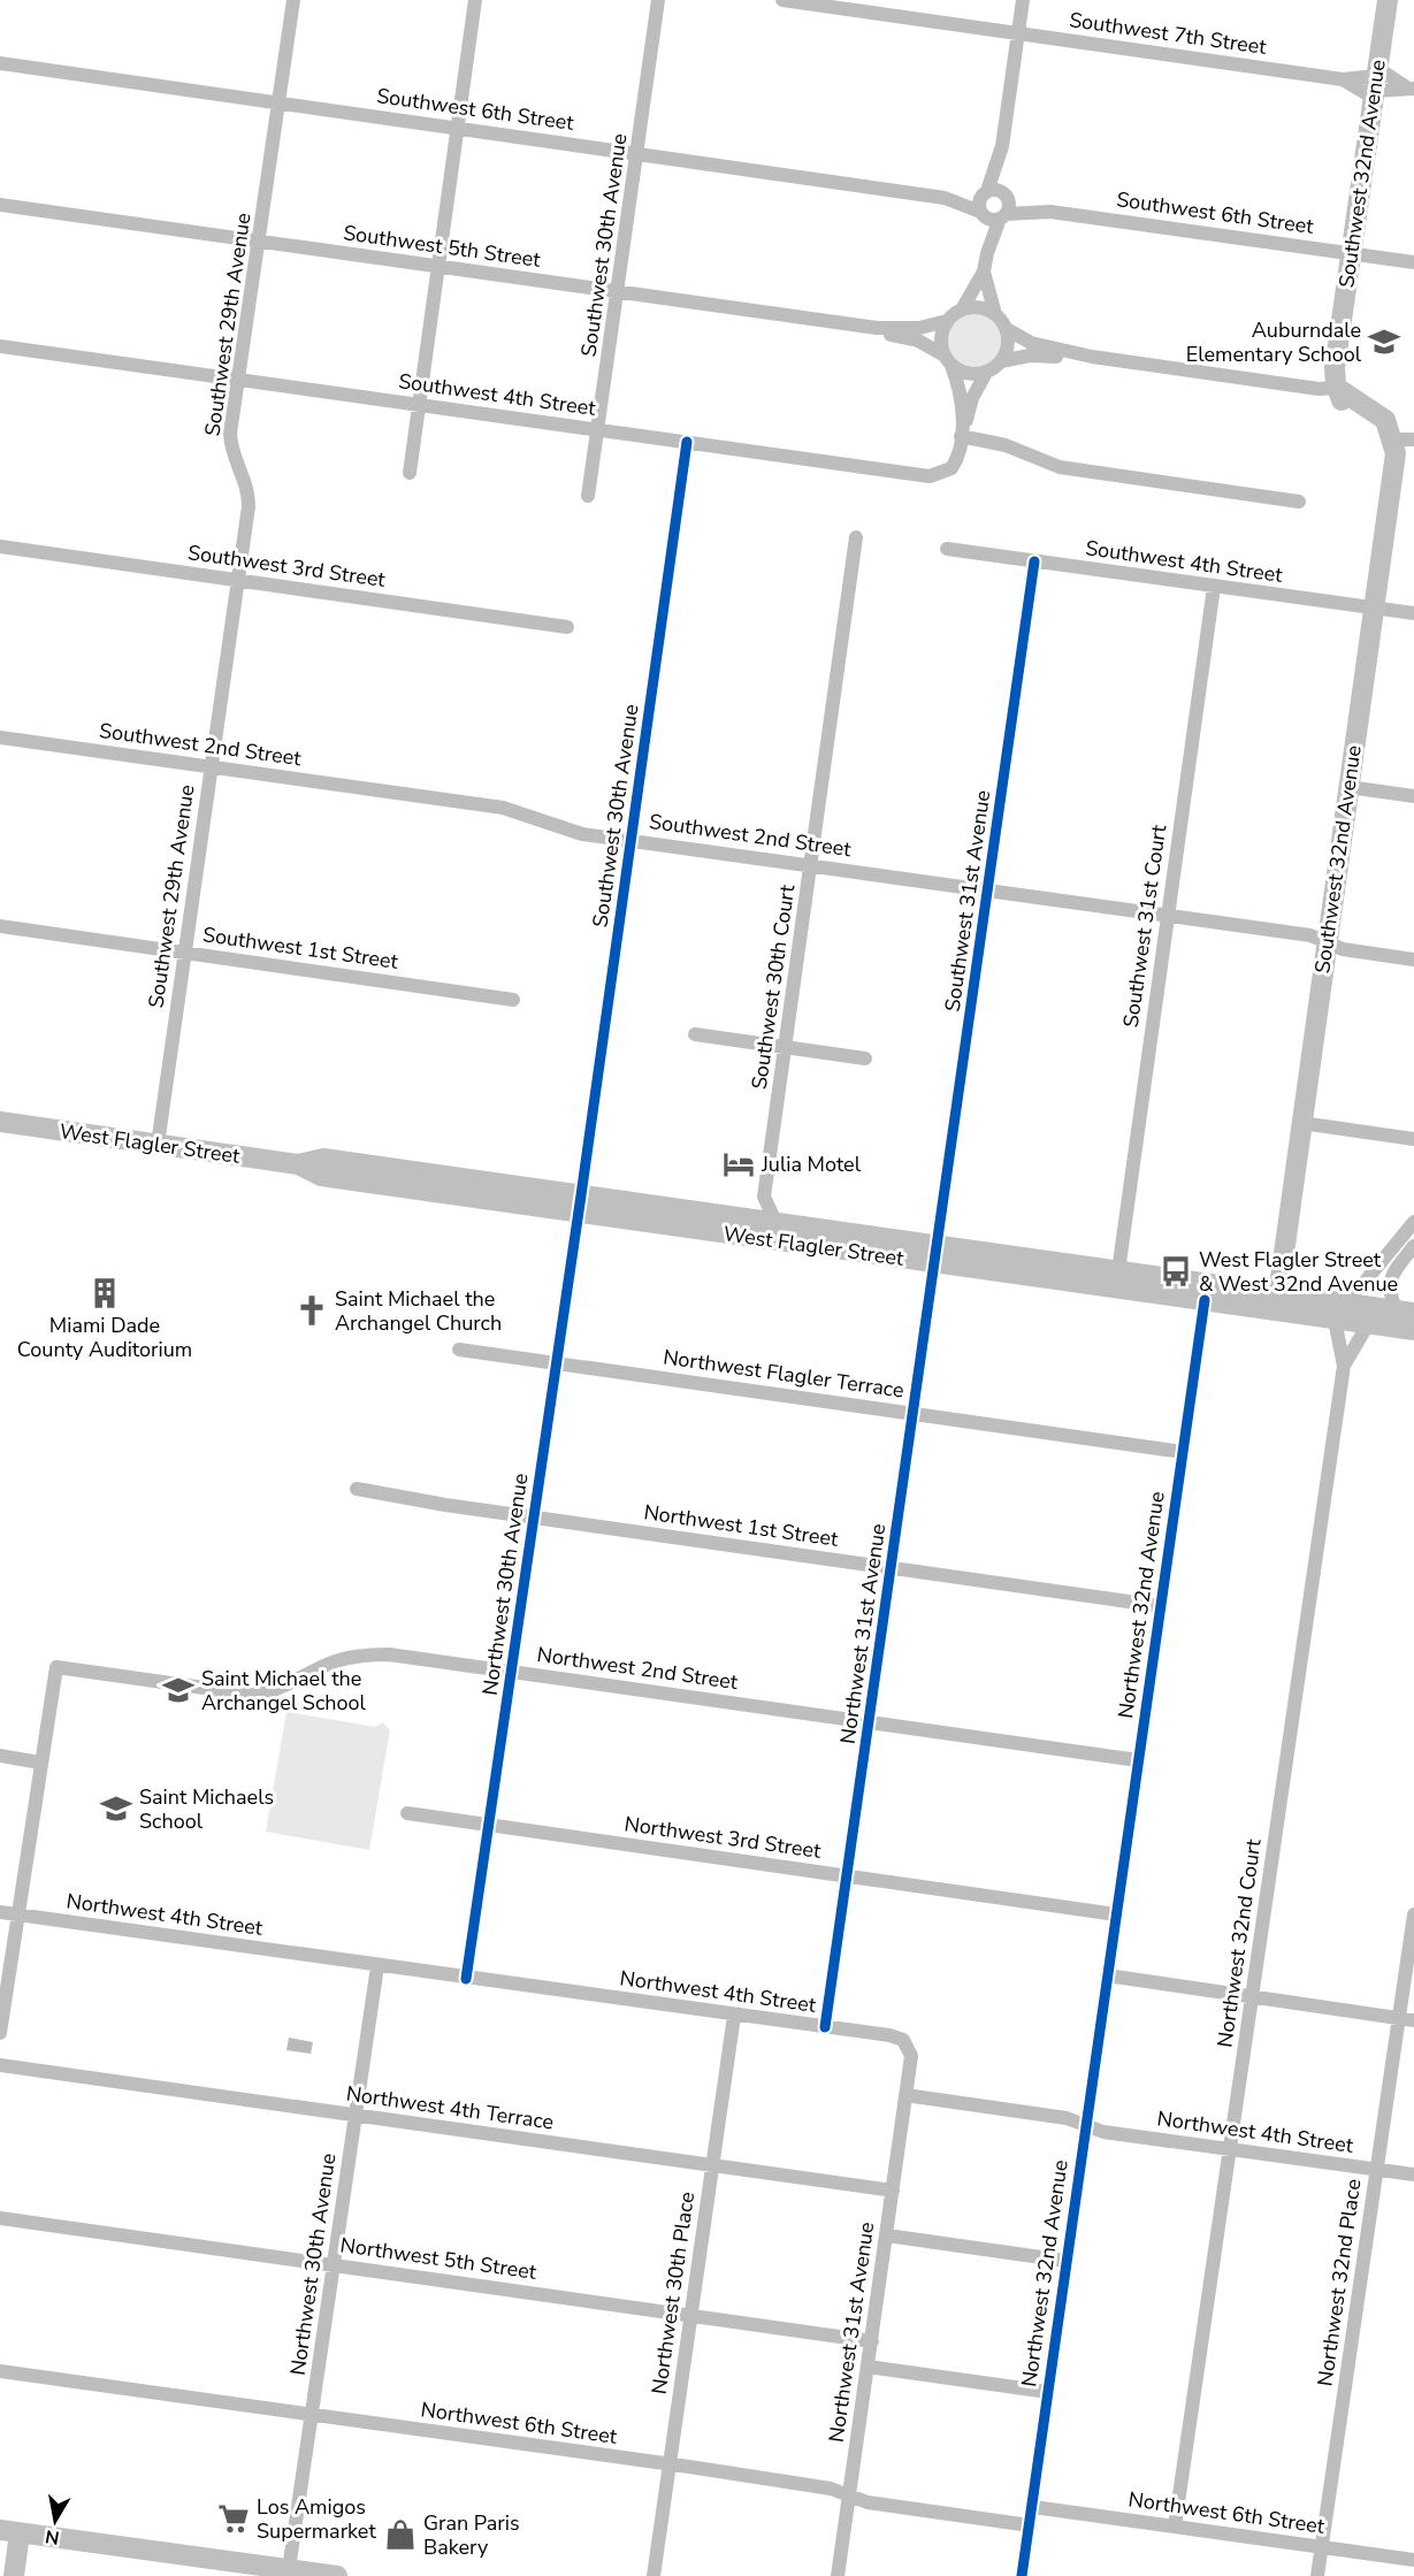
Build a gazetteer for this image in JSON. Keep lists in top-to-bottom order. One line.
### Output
{"streets":{"main road":["Southwest 32nd Avenue","West Flagler Street"],"street":["Southwest 7th Street","Southwest 6th Street","Southwest 30th Avenue","Southwest 5th Street","Southwest 29th Avenue","Southwest 4th Street","Southwest 3rd Street","Southwest 2nd Street","Southwest 31st Avenue","Southwest 31st Court","Southwest 1st Street","Southwest 30th Court","Northwest Flagler Terrace","Northwest 1st Street","Northwest 30th Avenue","Northwest 32nd Avenue","Northwest 31st Avenue","Northwest 2nd Street","Northwest 3rd Street","Northwest 4th Street","Northwest 32nd Court","Northwest 4th Terrace","Northwest 5th Street","Northwest 32nd Place","Northwest 30th Place","Northwest 6th Street"]},"crossings":[["Southwest 7th Street","Southwest 32nd Avenue"],["Southwest 6th Street","Southwest 32nd Avenue"],["Southwest 6th Street","Southwest 30th Avenue"],["Southwest 6th Street","Southwest 29th Avenue"],["Southwest 32nd Avenue","Southwest 4th Street"],["Southwest 32nd Avenue","Southwest 2nd Street"],["Southwest 32nd Avenue","West Flagler Street"],["Southwest 30th Avenue","Southwest 5th Street"],["Southwest 30th Avenue","Southwest 4th Street"],["Southwest 30th Avenue","Southwest 2nd Street"],["Southwest 30th Avenue","West Flagler Street"],["Southwest 30th Avenue","Northwest 30th Avenue"],["Southwest 5th Street","Southwest 29th Avenue"],["Southwest 29th Avenue","Southwest 4th Street"],["Southwest 29th Avenue","Southwest 3rd Street"],["Southwest 29th Avenue","Southwest 2nd Street"],["Southwest 29th Avenue","Southwest 1st Street"],["Southwest 29th Avenue","West Flagler Street"],["Southwest 4th Street","Southwest 31st Avenue"],["Southwest 4th Street","Southwest 31st Court"],["Southwest 2nd Street","Southwest 31st Avenue"],["Southwest 2nd Street","Southwest 31st Court"],["Southwest 2nd Street","Southwest 30th Court"],["Southwest 31st Avenue","West Flagler Street"],["Southwest 31st Avenue","Northwest 31st Avenue"],["Southwest 31st Court","West Flagler Street"],["Southwest 30th Court","West Flagler Street"],["West Flagler Street","Northwest 30th Avenue"],["West Flagler Street","Northwest 32nd Avenue"],["West Flagler Street","Northwest 31st Avenue"],["West Flagler Street","Northwest 32nd Court"],["Northwest Flagler Terrace","Northwest 30th Avenue"],["Northwest Flagler Terrace","Northwest 32nd Avenue"],["Northwest Flagler Terrace","Northwest 31st Avenue"],["Northwest 1st Street","Northwest 30th Avenue"],["Northwest 1st Street","Northwest 32nd Avenue"],["Northwest 1st Street","Northwest 31st Avenue"],["Northwest 30th Avenue","Northwest 2nd Street"],["Northwest 30th Avenue","Northwest 3rd Street"],["Northwest 30th Avenue","Northwest 4th Street"],["Northwest 30th Avenue","Northwest 4th Terrace"],["Northwest 30th Avenue","Northwest 5th Street"],["Northwest 30th Avenue","Northwest 6th Street"],["Northwest 32nd Avenue","Northwest 2nd Street"],["Northwest 32nd Avenue","Northwest 3rd Street"],["Northwest 32nd Avenue","Northwest 4th Street"],["Northwest 32nd Avenue","Northwest 6th Street"],["Northwest 31st Avenue","Northwest 2nd Street"],["Northwest 31st Avenue","Northwest 3rd Street"],["Northwest 31st Avenue","Northwest 4th Street"],["Northwest 31st Avenue","Northwest 4th Terrace"],["Northwest 31st Avenue","Northwest 5th Street"],["Northwest 31st Avenue","Northwest 6th Street"],["Northwest 4th Street","Northwest 32nd Court"],["Northwest 4th Street","Northwest 32nd Place"],["Northwest 4th Street","Northwest 30th Place"],["Northwest 32nd Court","Northwest 6th Street"],["Northwest 4th Terrace","Northwest 30th Place"],["Northwest 5th Street","Northwest 30th Place"],["Northwest 32nd Place","Northwest 6th Street"],["Northwest 30th Place","Northwest 6th Street"]],"places":{"school or university":["Auburndale Elementary School","Saint Michael the Archangel School","Saint Michaels School"],"hotel":["Julia Motel"],"bus stop":["West Flagler Street & West 32nd Avenue"],"building":["Miami Dade County Auditorium"],"church":["Saint Michael the Archangel Church"],"supermarket":["Los Amigos Supermarket"],"shop":["Gran Paris Bakery"]},"north":"bottom"}
